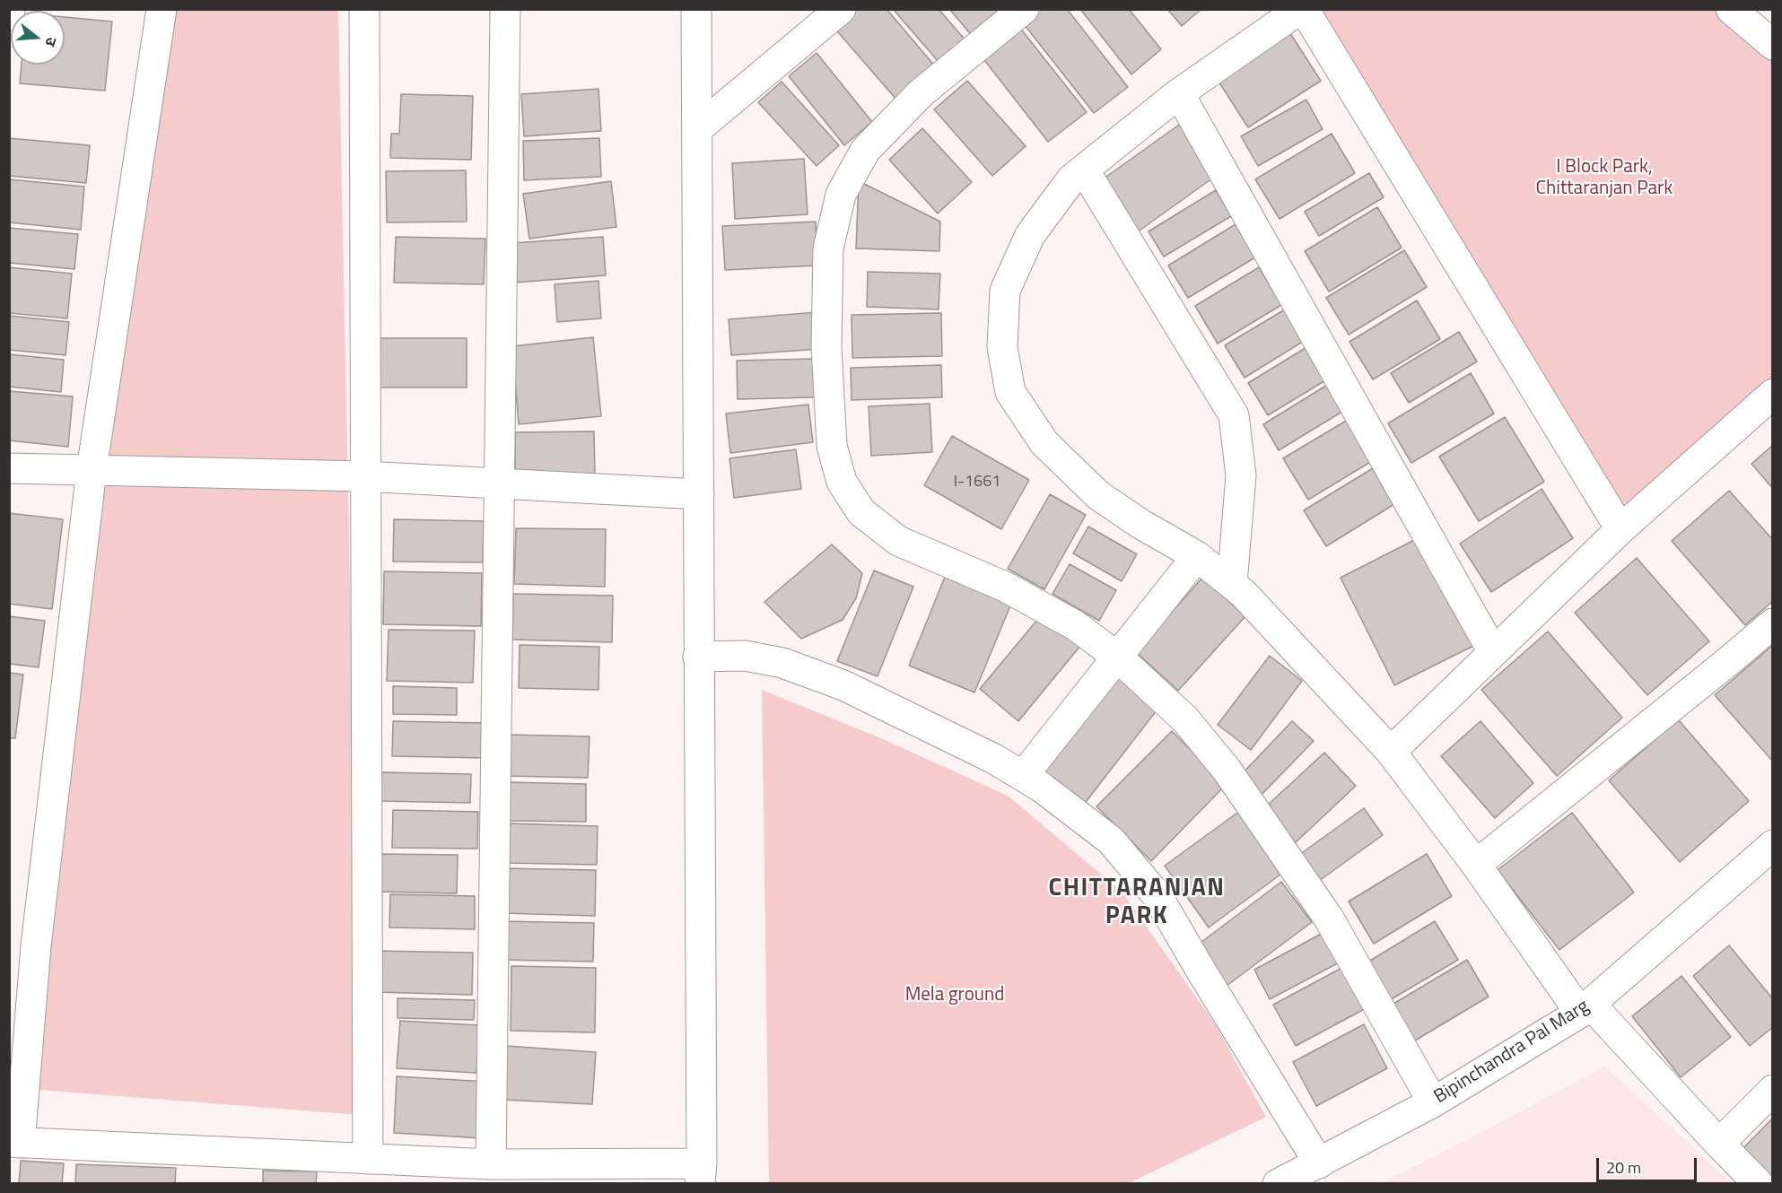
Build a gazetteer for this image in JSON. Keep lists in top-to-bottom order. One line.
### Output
{"streets":{"street":["Bipinchandra Pal Marg"]},"districts":["CHITTARANJAN PARK"],"parks":["I Block Park, Chittaranjan Park","Mela ground"],"house_numbers":["I-1661"],"scale_bar":"20 m","north":"right"}
